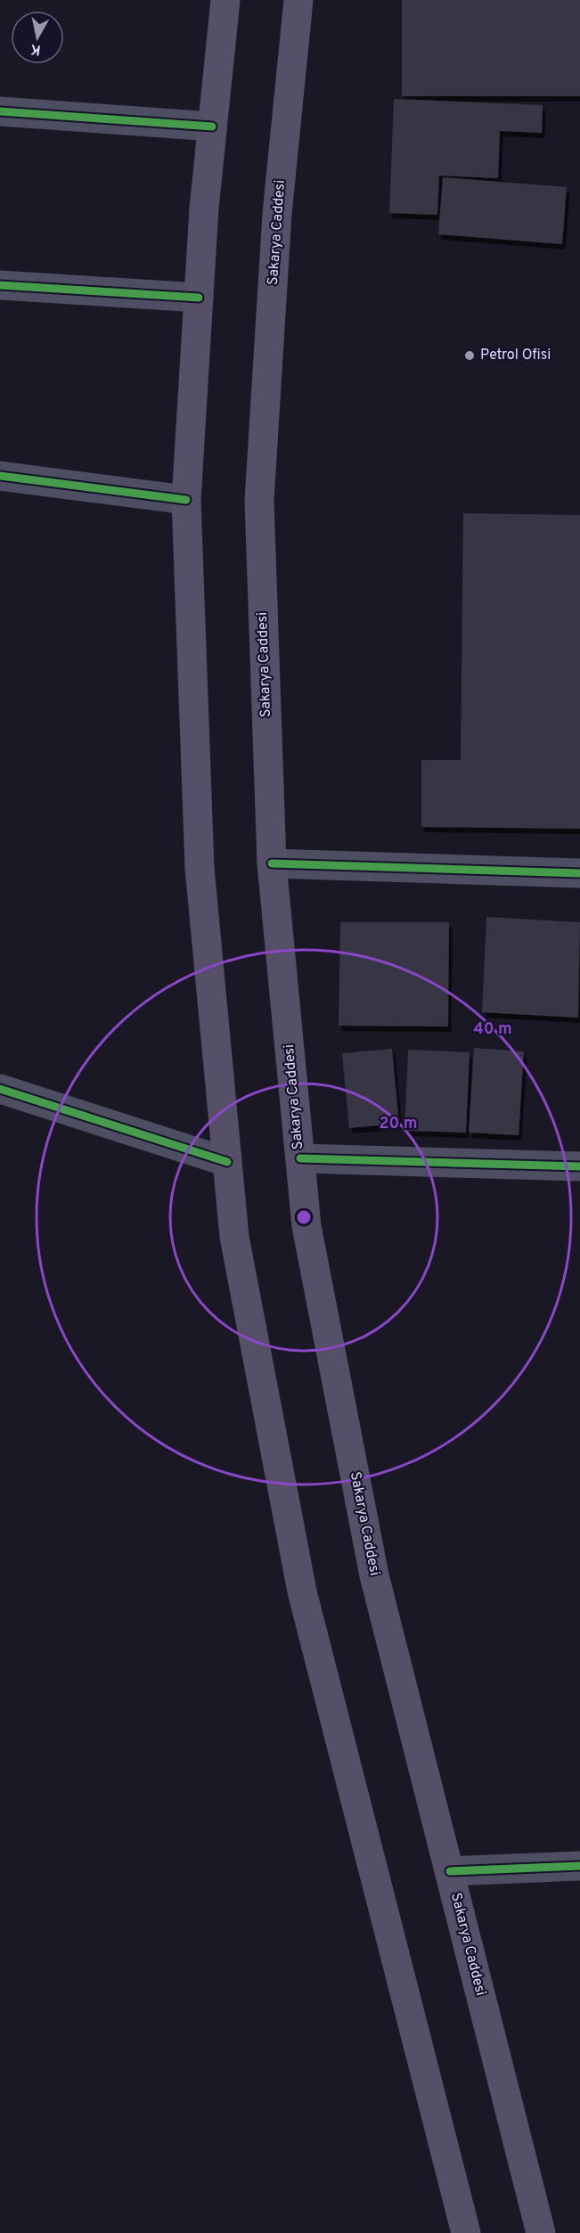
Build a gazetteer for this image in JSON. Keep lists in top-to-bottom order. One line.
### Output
{"streets":{"main road":["Sakarya Caddesi"]},"places":["Petrol Ofisi"],"north":"bottom","rings":["40 m","20 m"]}
